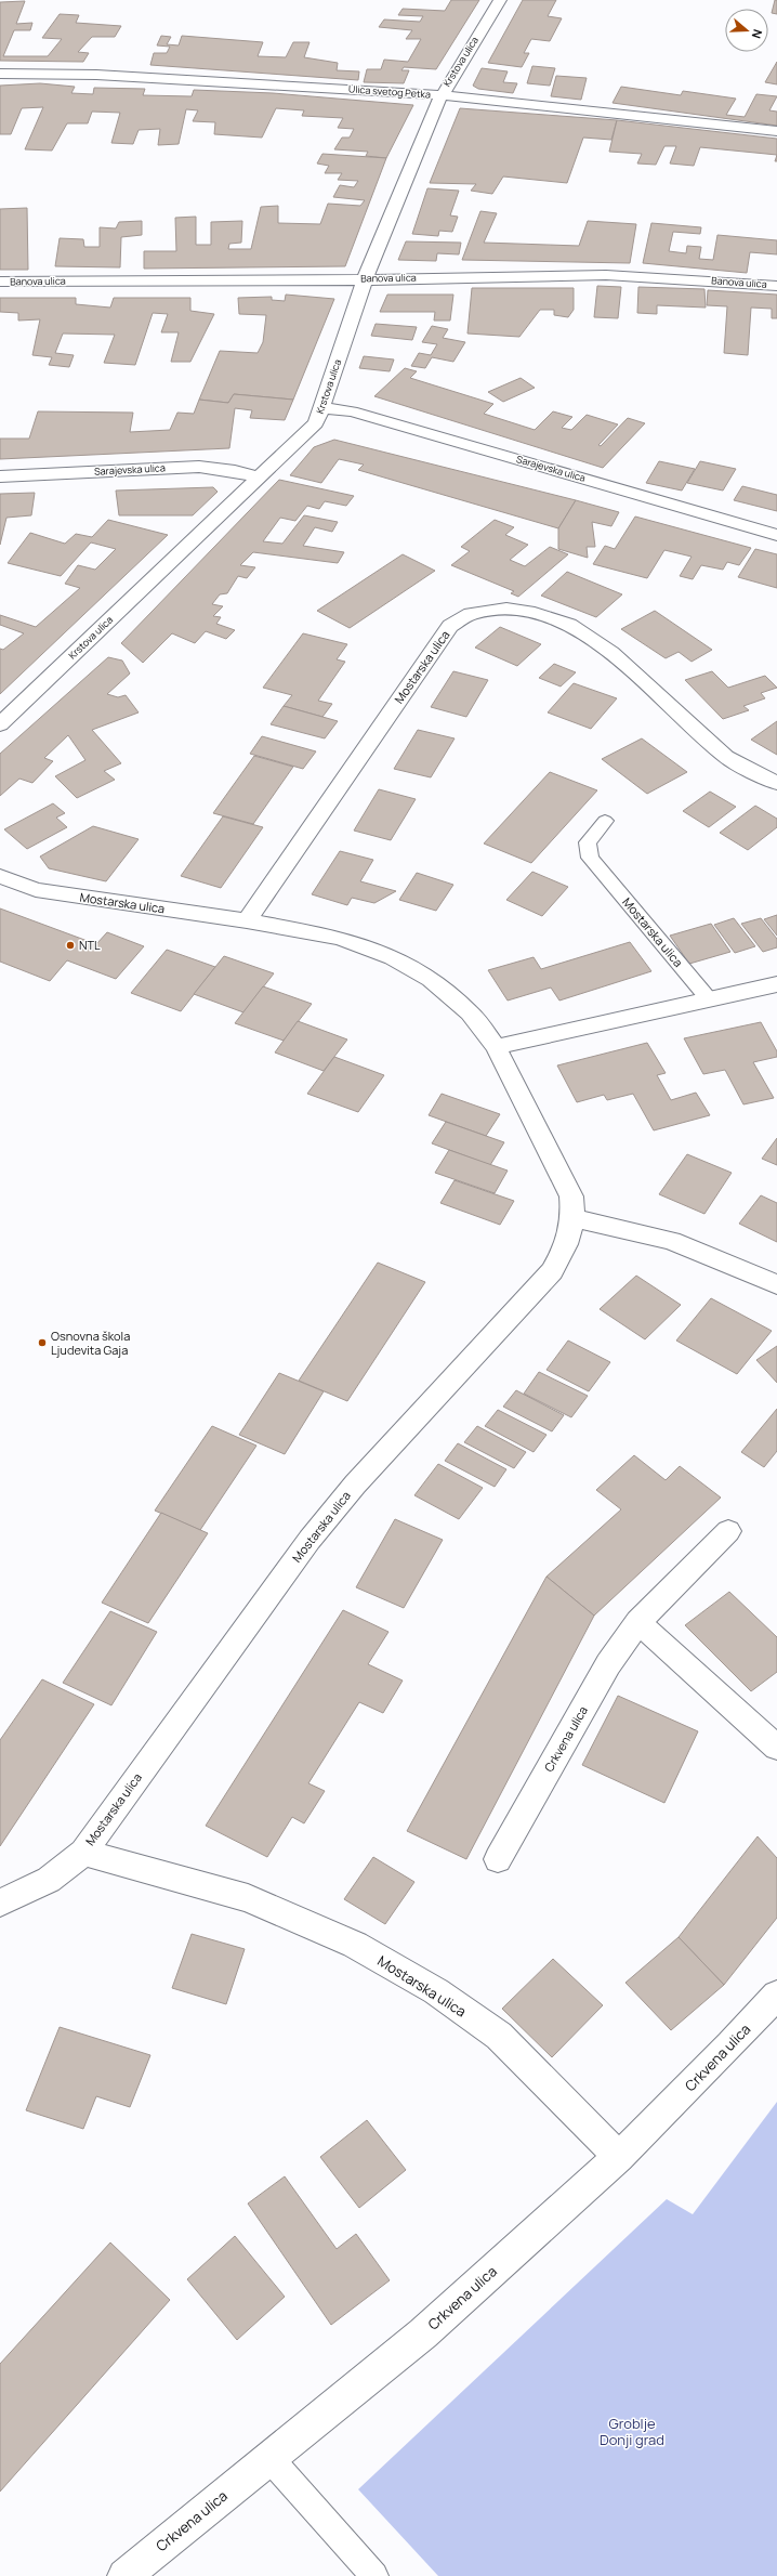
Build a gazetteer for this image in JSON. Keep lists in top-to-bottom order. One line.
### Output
{"streets":{"street":["Krstova ulica","Ulica svetog Petka","Banova ulica","Sarajevska ulica","Mostarska ulica","Crkvena ulica"]},"crossings":[["Krstova ulica","Ulica svetog Petka"],["Krstova ulica","Banova ulica"],["Krstova ulica","Sarajevska ulica"],["Mostarska ulica","Crkvena ulica"]],"parks":["Groblje Donji grad"],"places":["NTL","Osnovna škola Ljudevita Gaja"],"north":"right"}
